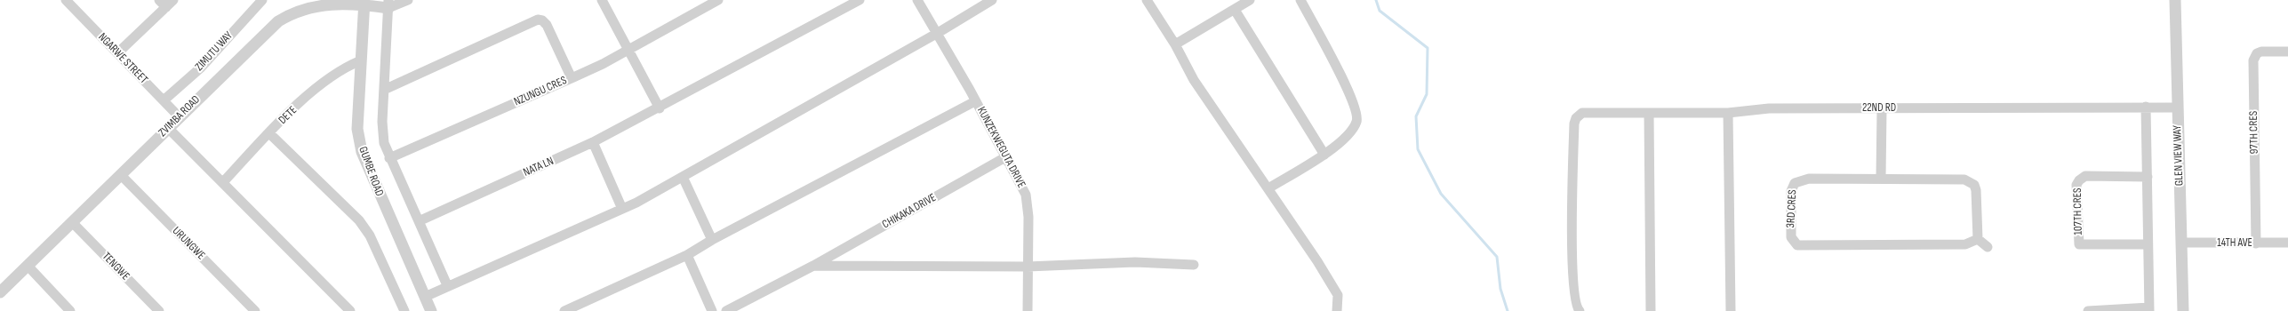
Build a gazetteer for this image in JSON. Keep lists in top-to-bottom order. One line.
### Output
{"streets":{"street":["ZIMUTU WAY","NGARWE STREET","NZUNGU CRES","22ND RD","DETE","ZVIMBA ROAD","97TH CRES","KUNZEKWEGUTA DRIVE","GLEN VIEW WAY","NATA LN","GUMBE ROAD","3RD CRES","CHIKAKA DRIVE","107TH CRES","URUNGWE","14TH AVE","TENGWE"]},"crossings":[["ZIMUTU WAY","NGARWE STREET"],["NGARWE STREET","ZVIMBA ROAD"],["22ND RD","GLEN VIEW WAY"],["DETE","GUMBE ROAD"],["ZVIMBA ROAD","GUMBE ROAD"],["ZVIMBA ROAD","URUNGWE"],["ZVIMBA ROAD","TENGWE"],["97TH CRES","14TH AVE"],["KUNZEKWEGUTA DRIVE","CHIKAKA DRIVE"],["GLEN VIEW WAY","14TH AVE"]]}
